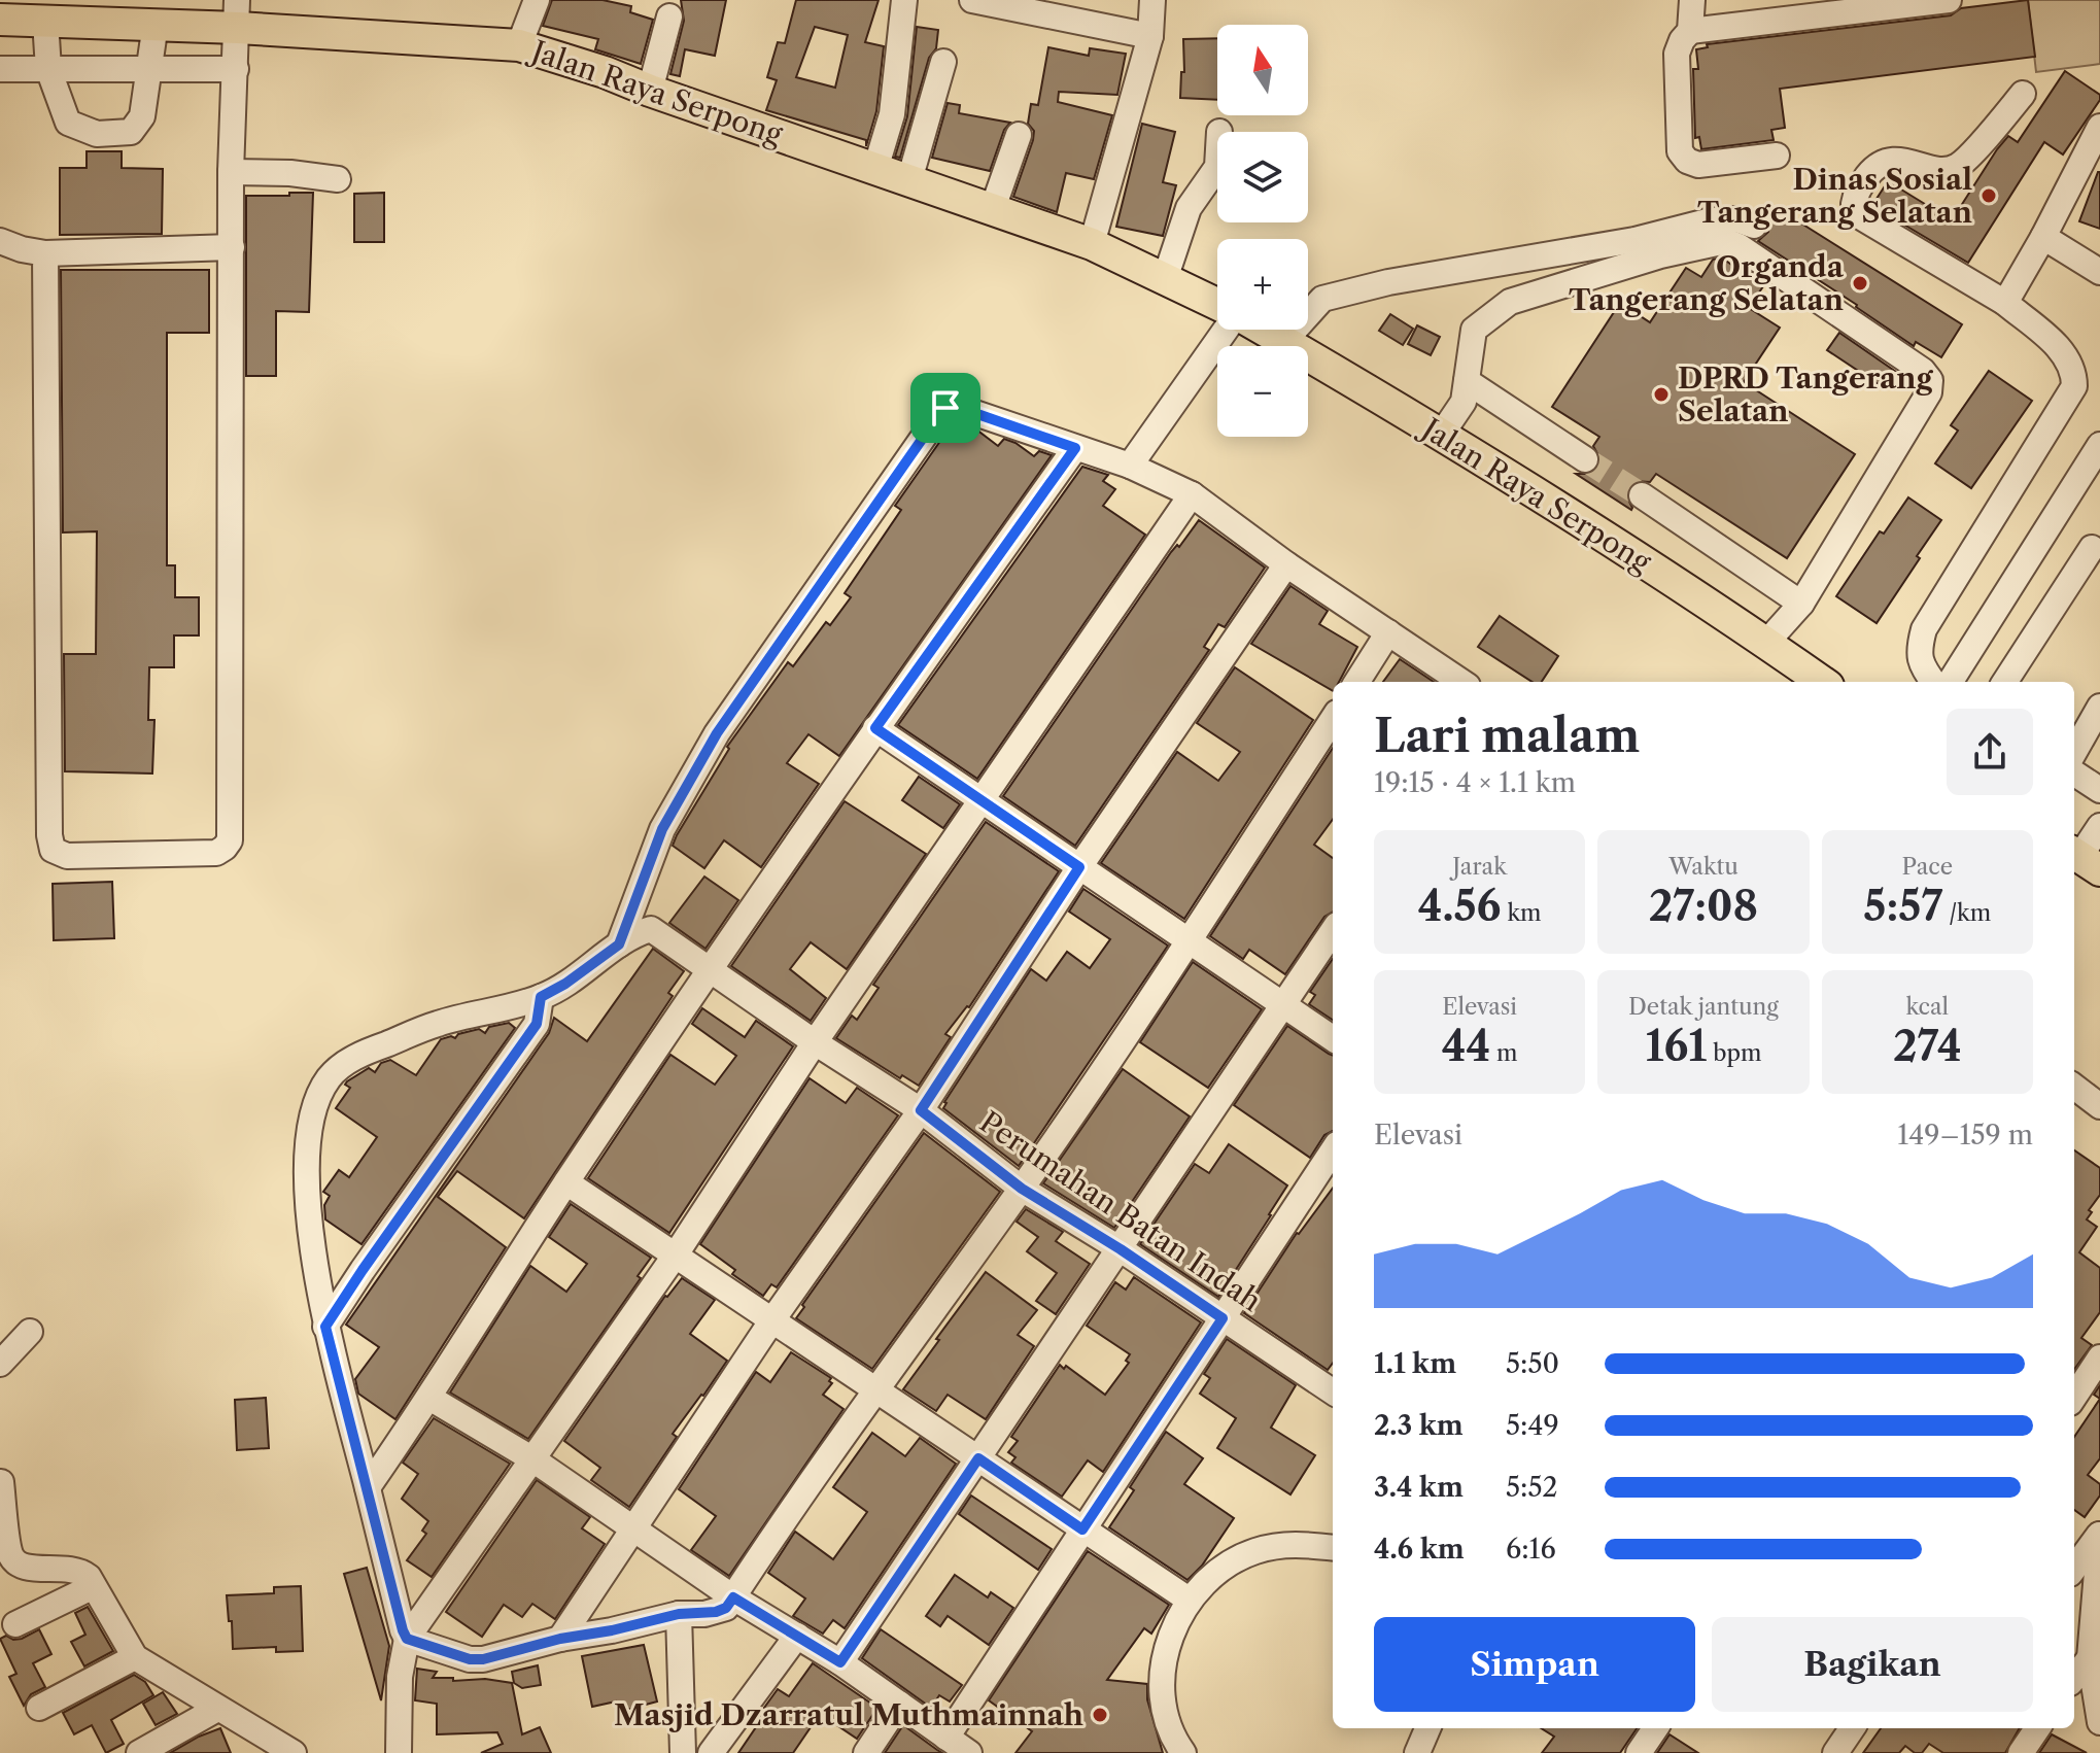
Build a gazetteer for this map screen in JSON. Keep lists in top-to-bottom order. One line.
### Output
{"streets":{"main road":["Jalan Raya Serpong"],"street":["Perumahan Batan Indah"]},"places":["Dinas Sosial Tangerang Selatan","Organda Tangerang Selatan","DPRD Tangerang Selatan","Masjid Dzarratul Muthmainnah"],"north":"top","page":{"map_buttons":["+","−"],"heading":["Lari malam","19:15 · 4 × 1.1 km"],"stats":[["Jarak","4.56 km"],["Waktu","27:08"],["Pace","5:57 /km"],["Elevasi","44 m"],["Detak jantung","161 bpm"],["kcal","274"]],"chart":["Elevasi","149–159 m"],"list":[{"name":"1.1 km","note":"5:50"},{"name":"2.3 km","note":"5:49"},{"name":"3.4 km","note":"5:52"},{"name":"4.6 km","note":"6:16"}],"buttons":["Simpan","Bagikan"]}}
